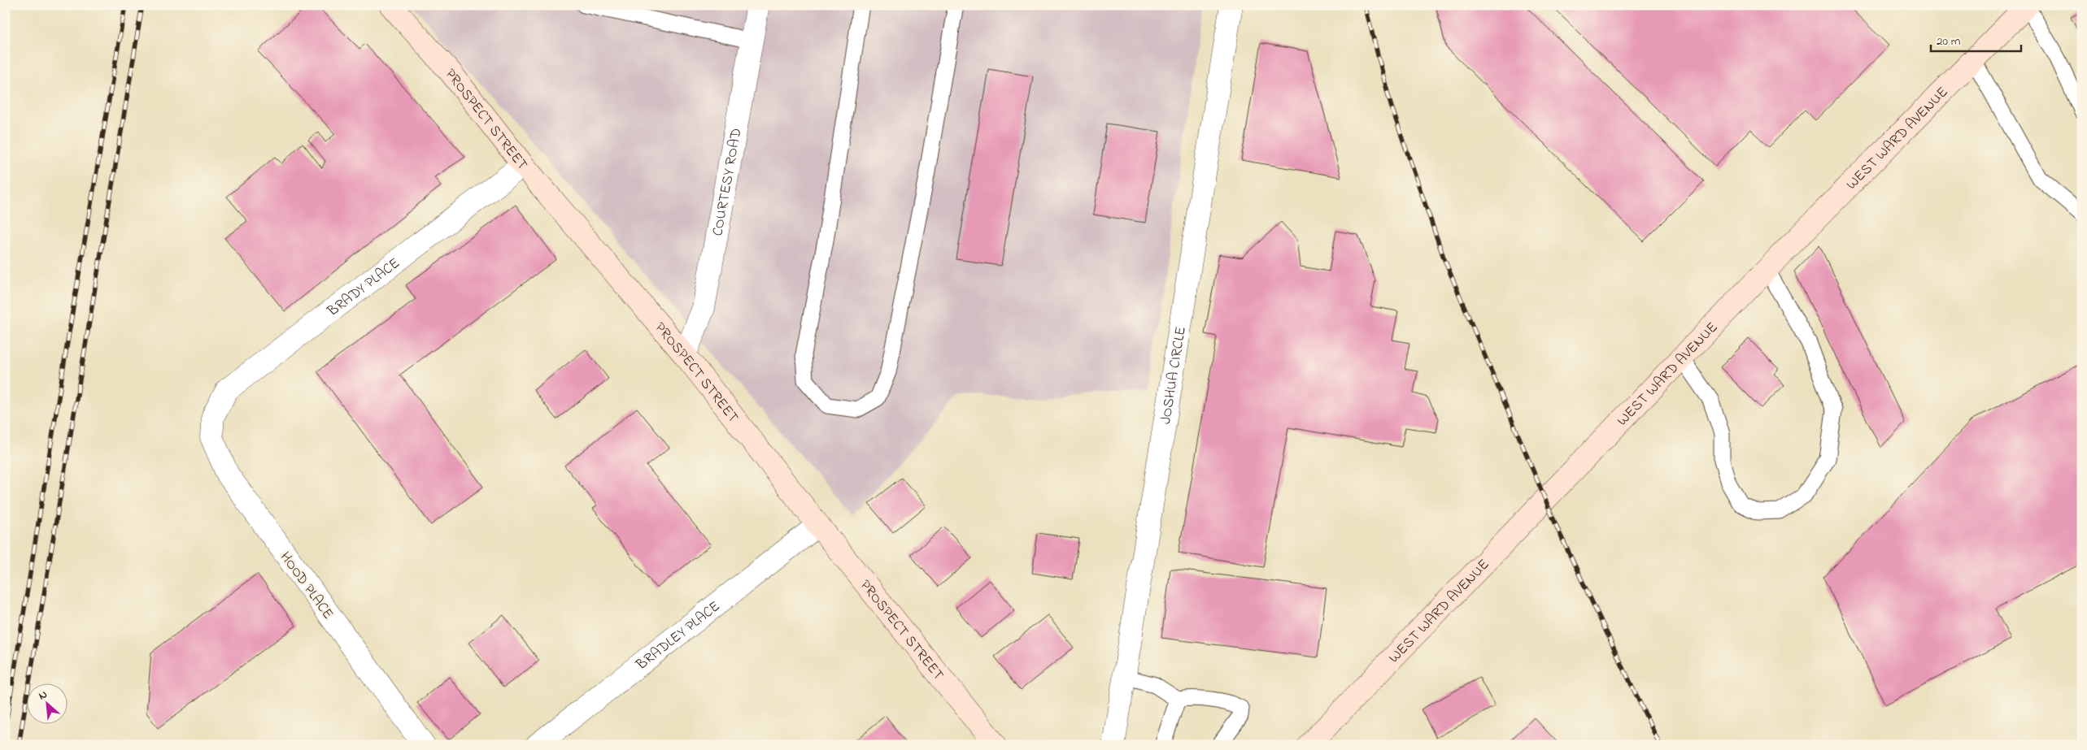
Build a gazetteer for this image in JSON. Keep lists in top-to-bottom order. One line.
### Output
{"streets":{"street":["PROSPECT STREET","WEST WARD AVENUE","COURTESY ROAD","BRADY PLACE","JOSHUA CIRCLE","HOOD PLACE","BRADLEY PLACE"]},"crossings":[["PROSPECT STREET","COURTESY ROAD"],["PROSPECT STREET","BRADY PLACE"],["PROSPECT STREET","BRADLEY PLACE"],["BRADY PLACE","HOOD PLACE"]],"scale_bar":"20 m","north":"top left"}
